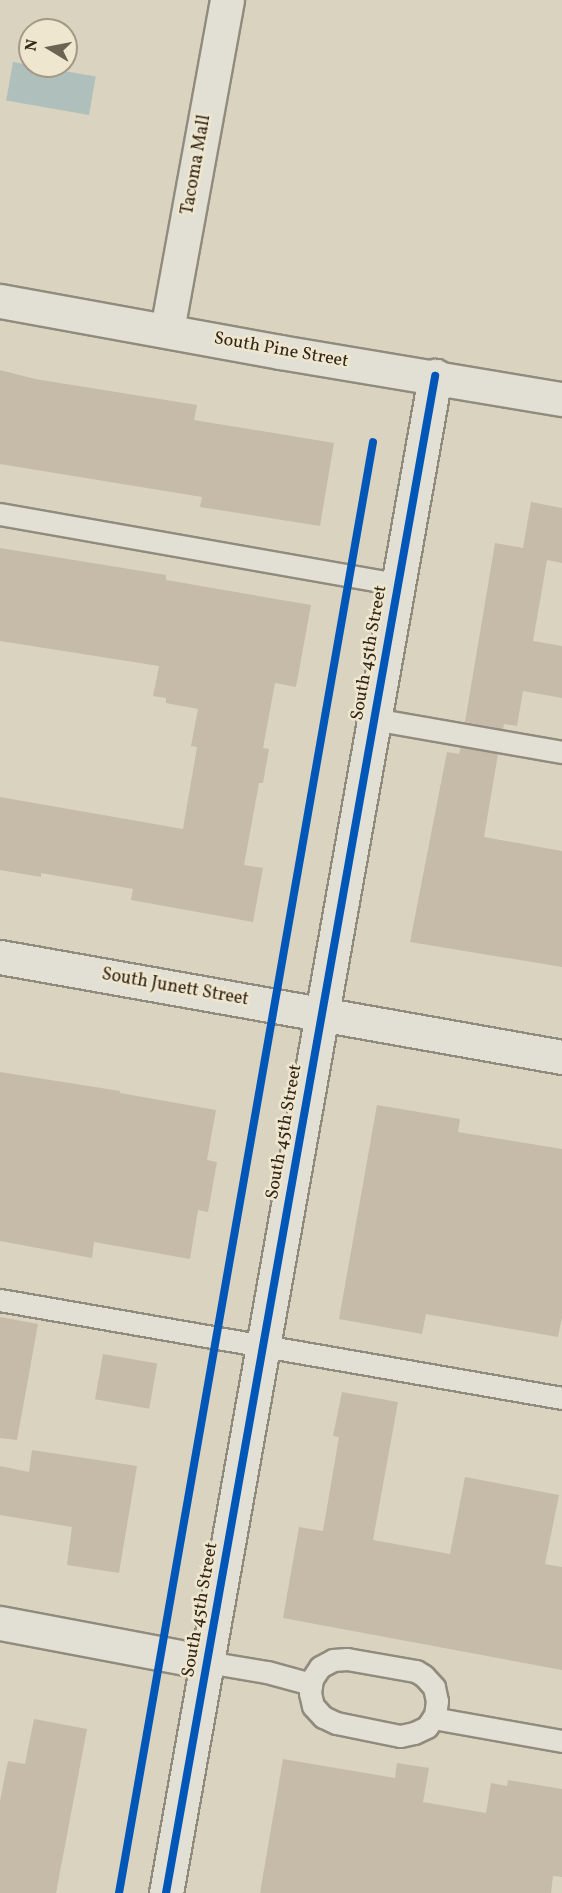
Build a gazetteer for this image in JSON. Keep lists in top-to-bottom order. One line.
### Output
{"streets":{"street":["Tacoma Mall","South Pine Street","South 45th Street","South Junett Street"]},"crossings":[["Tacoma Mall","South Pine Street"],["South Pine Street","South 45th Street"],["South 45th Street","South Junett Street"]],"north":"left"}
